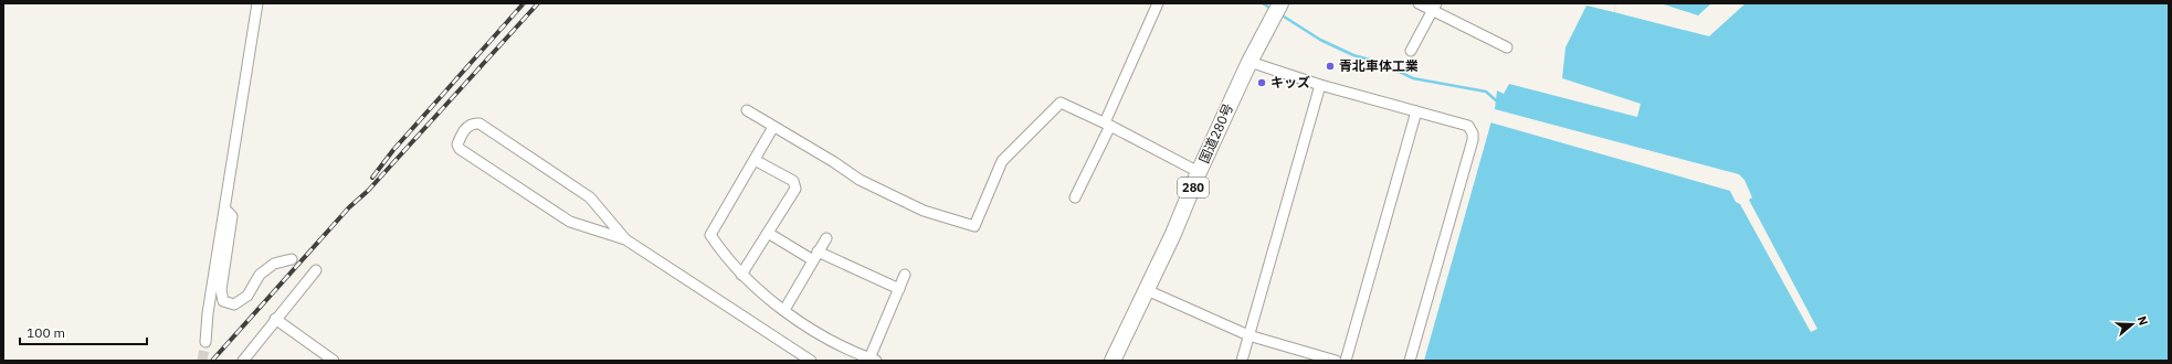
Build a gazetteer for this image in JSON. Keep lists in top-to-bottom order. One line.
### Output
{"streets":{"highway":["国道280号","280"]},"places":["青北車体工業","キッズ"],"scale_bar":"100 m","north":"right"}
